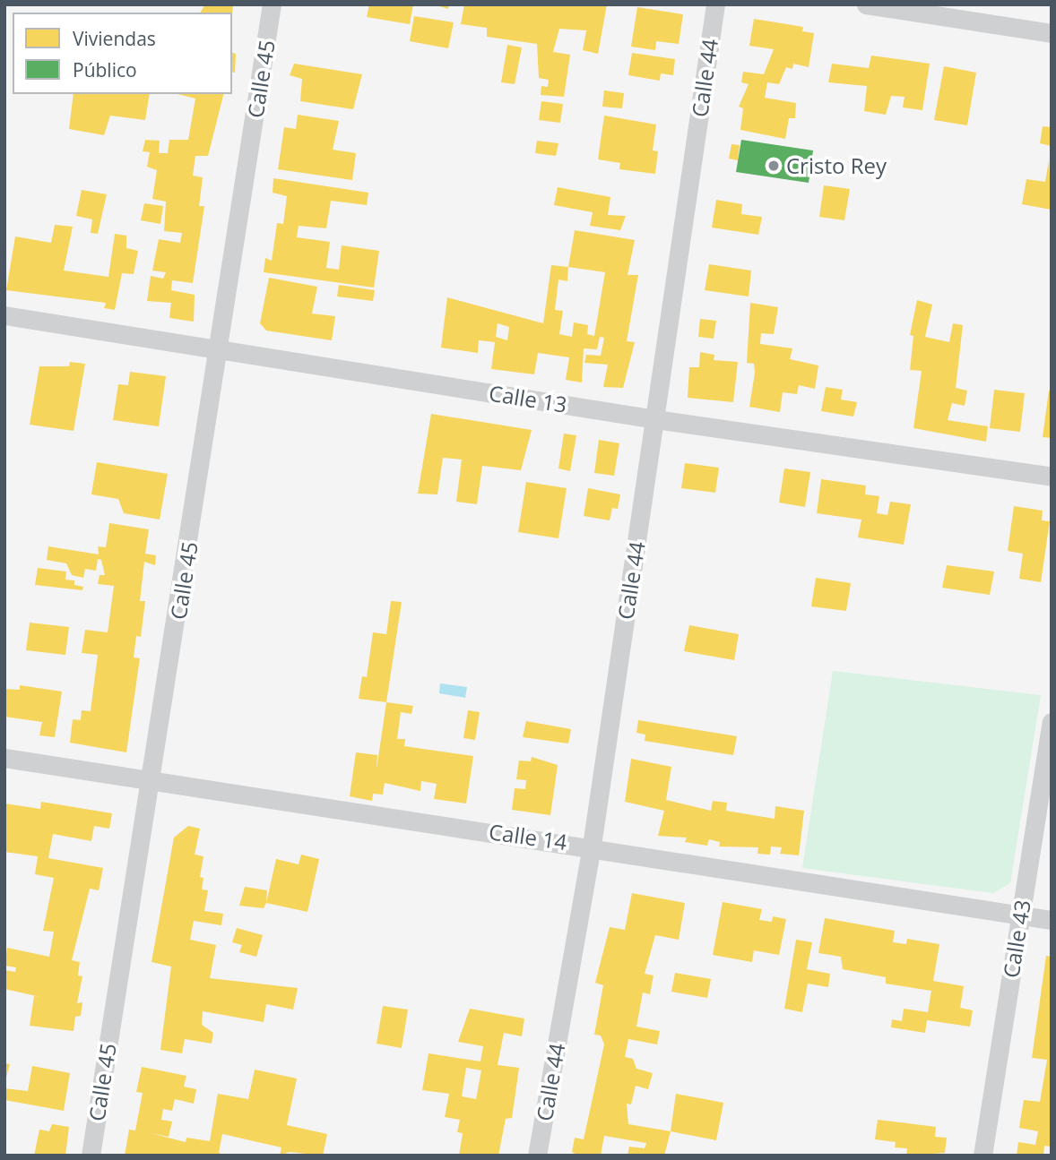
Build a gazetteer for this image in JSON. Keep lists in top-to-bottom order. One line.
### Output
{"streets":{"street":["Calle 44","Calle 45","Calle 13","Calle 14","Calle 43"]},"crossings":[["Calle 44","Calle 13"],["Calle 44","Calle 14"],["Calle 45","Calle 13"],["Calle 45","Calle 14"],["Calle 14","Calle 43"]],"places":["Cristo Rey"],"legend":["Viviendas","Público"]}
